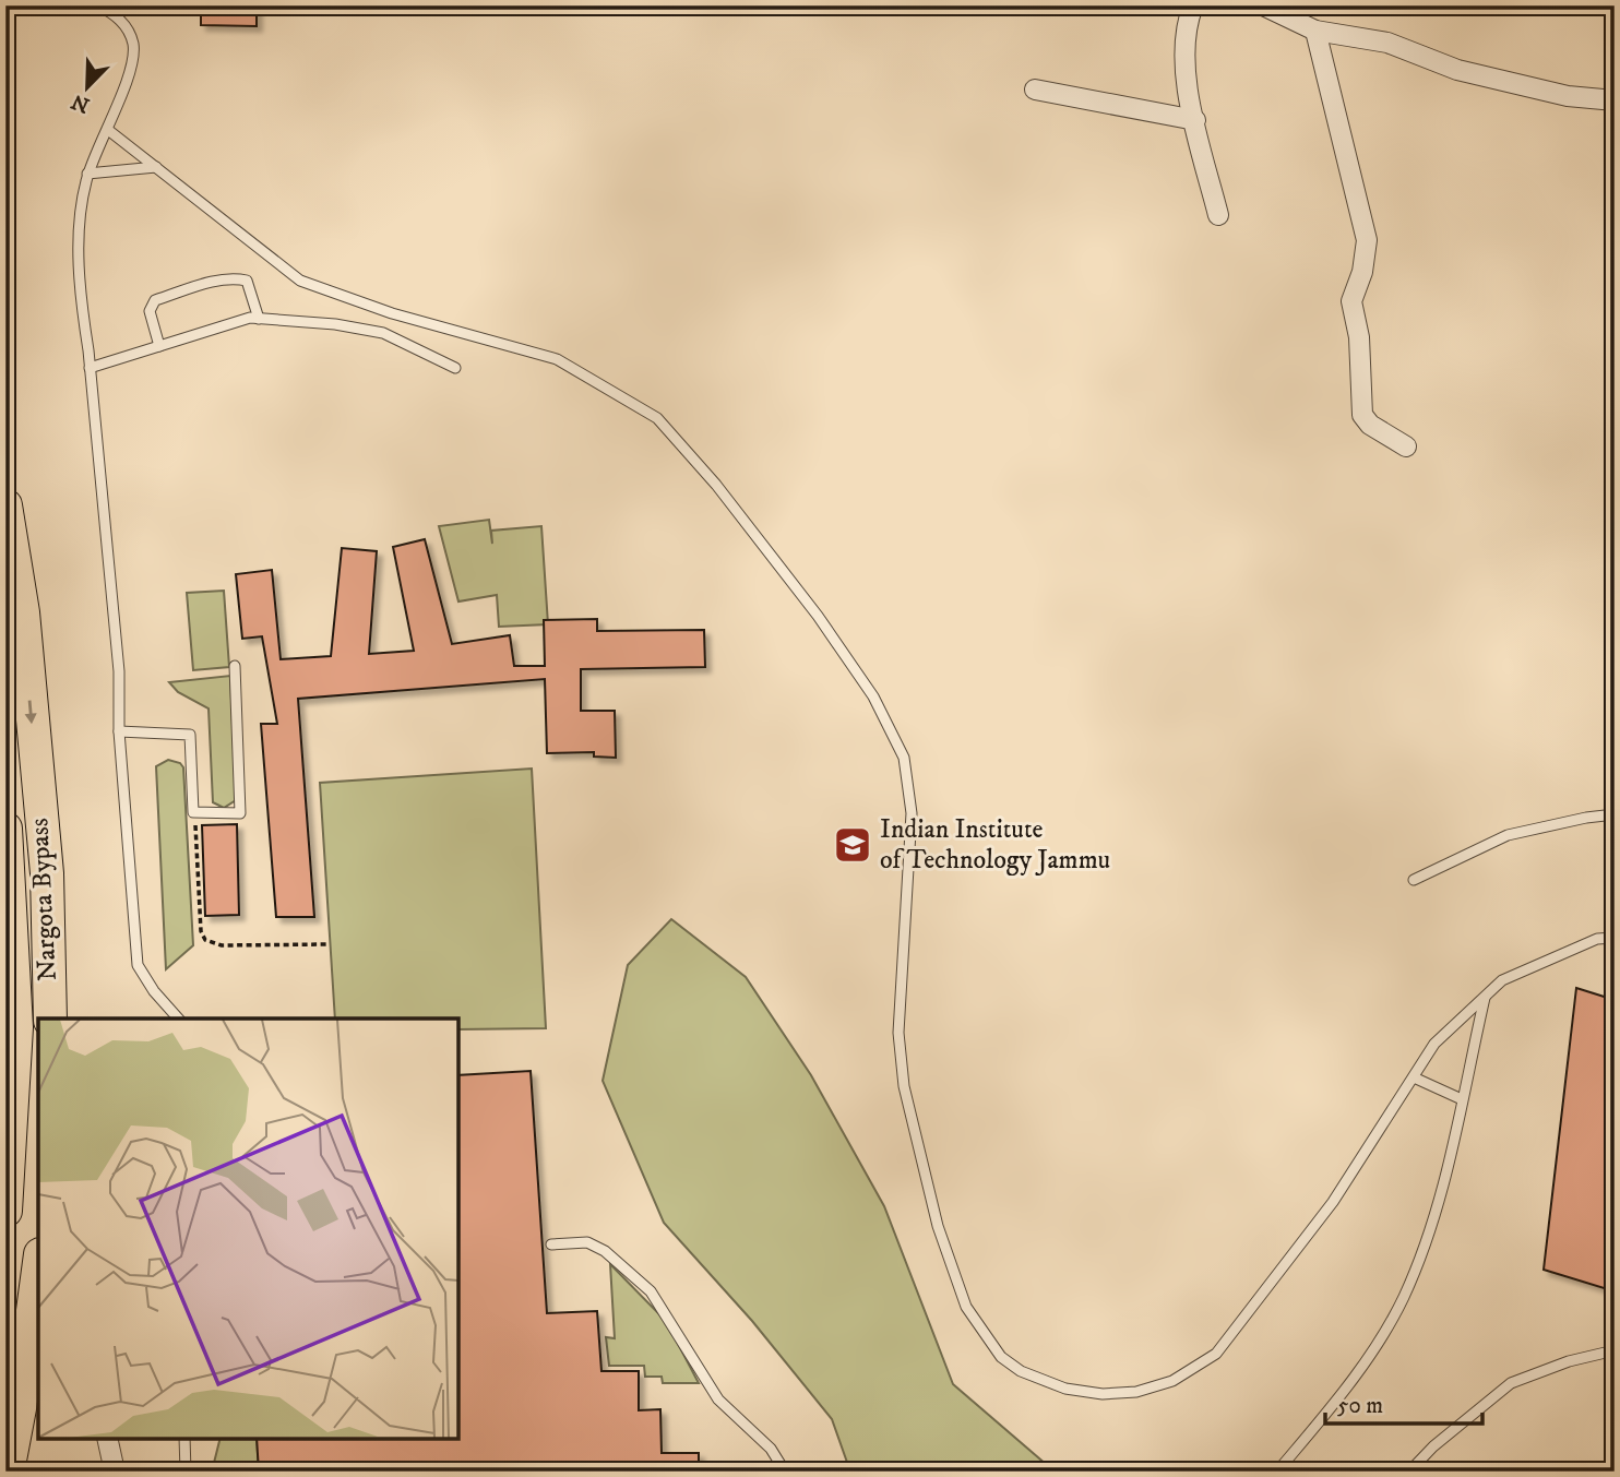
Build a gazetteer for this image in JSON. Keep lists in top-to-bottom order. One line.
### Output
{"streets":{"highway":["Nargota Bypass"]},"places":{"school or university":["Indian Institute of Technology Jammu"]},"scale_bar":"50 m","north":"bottom left"}
